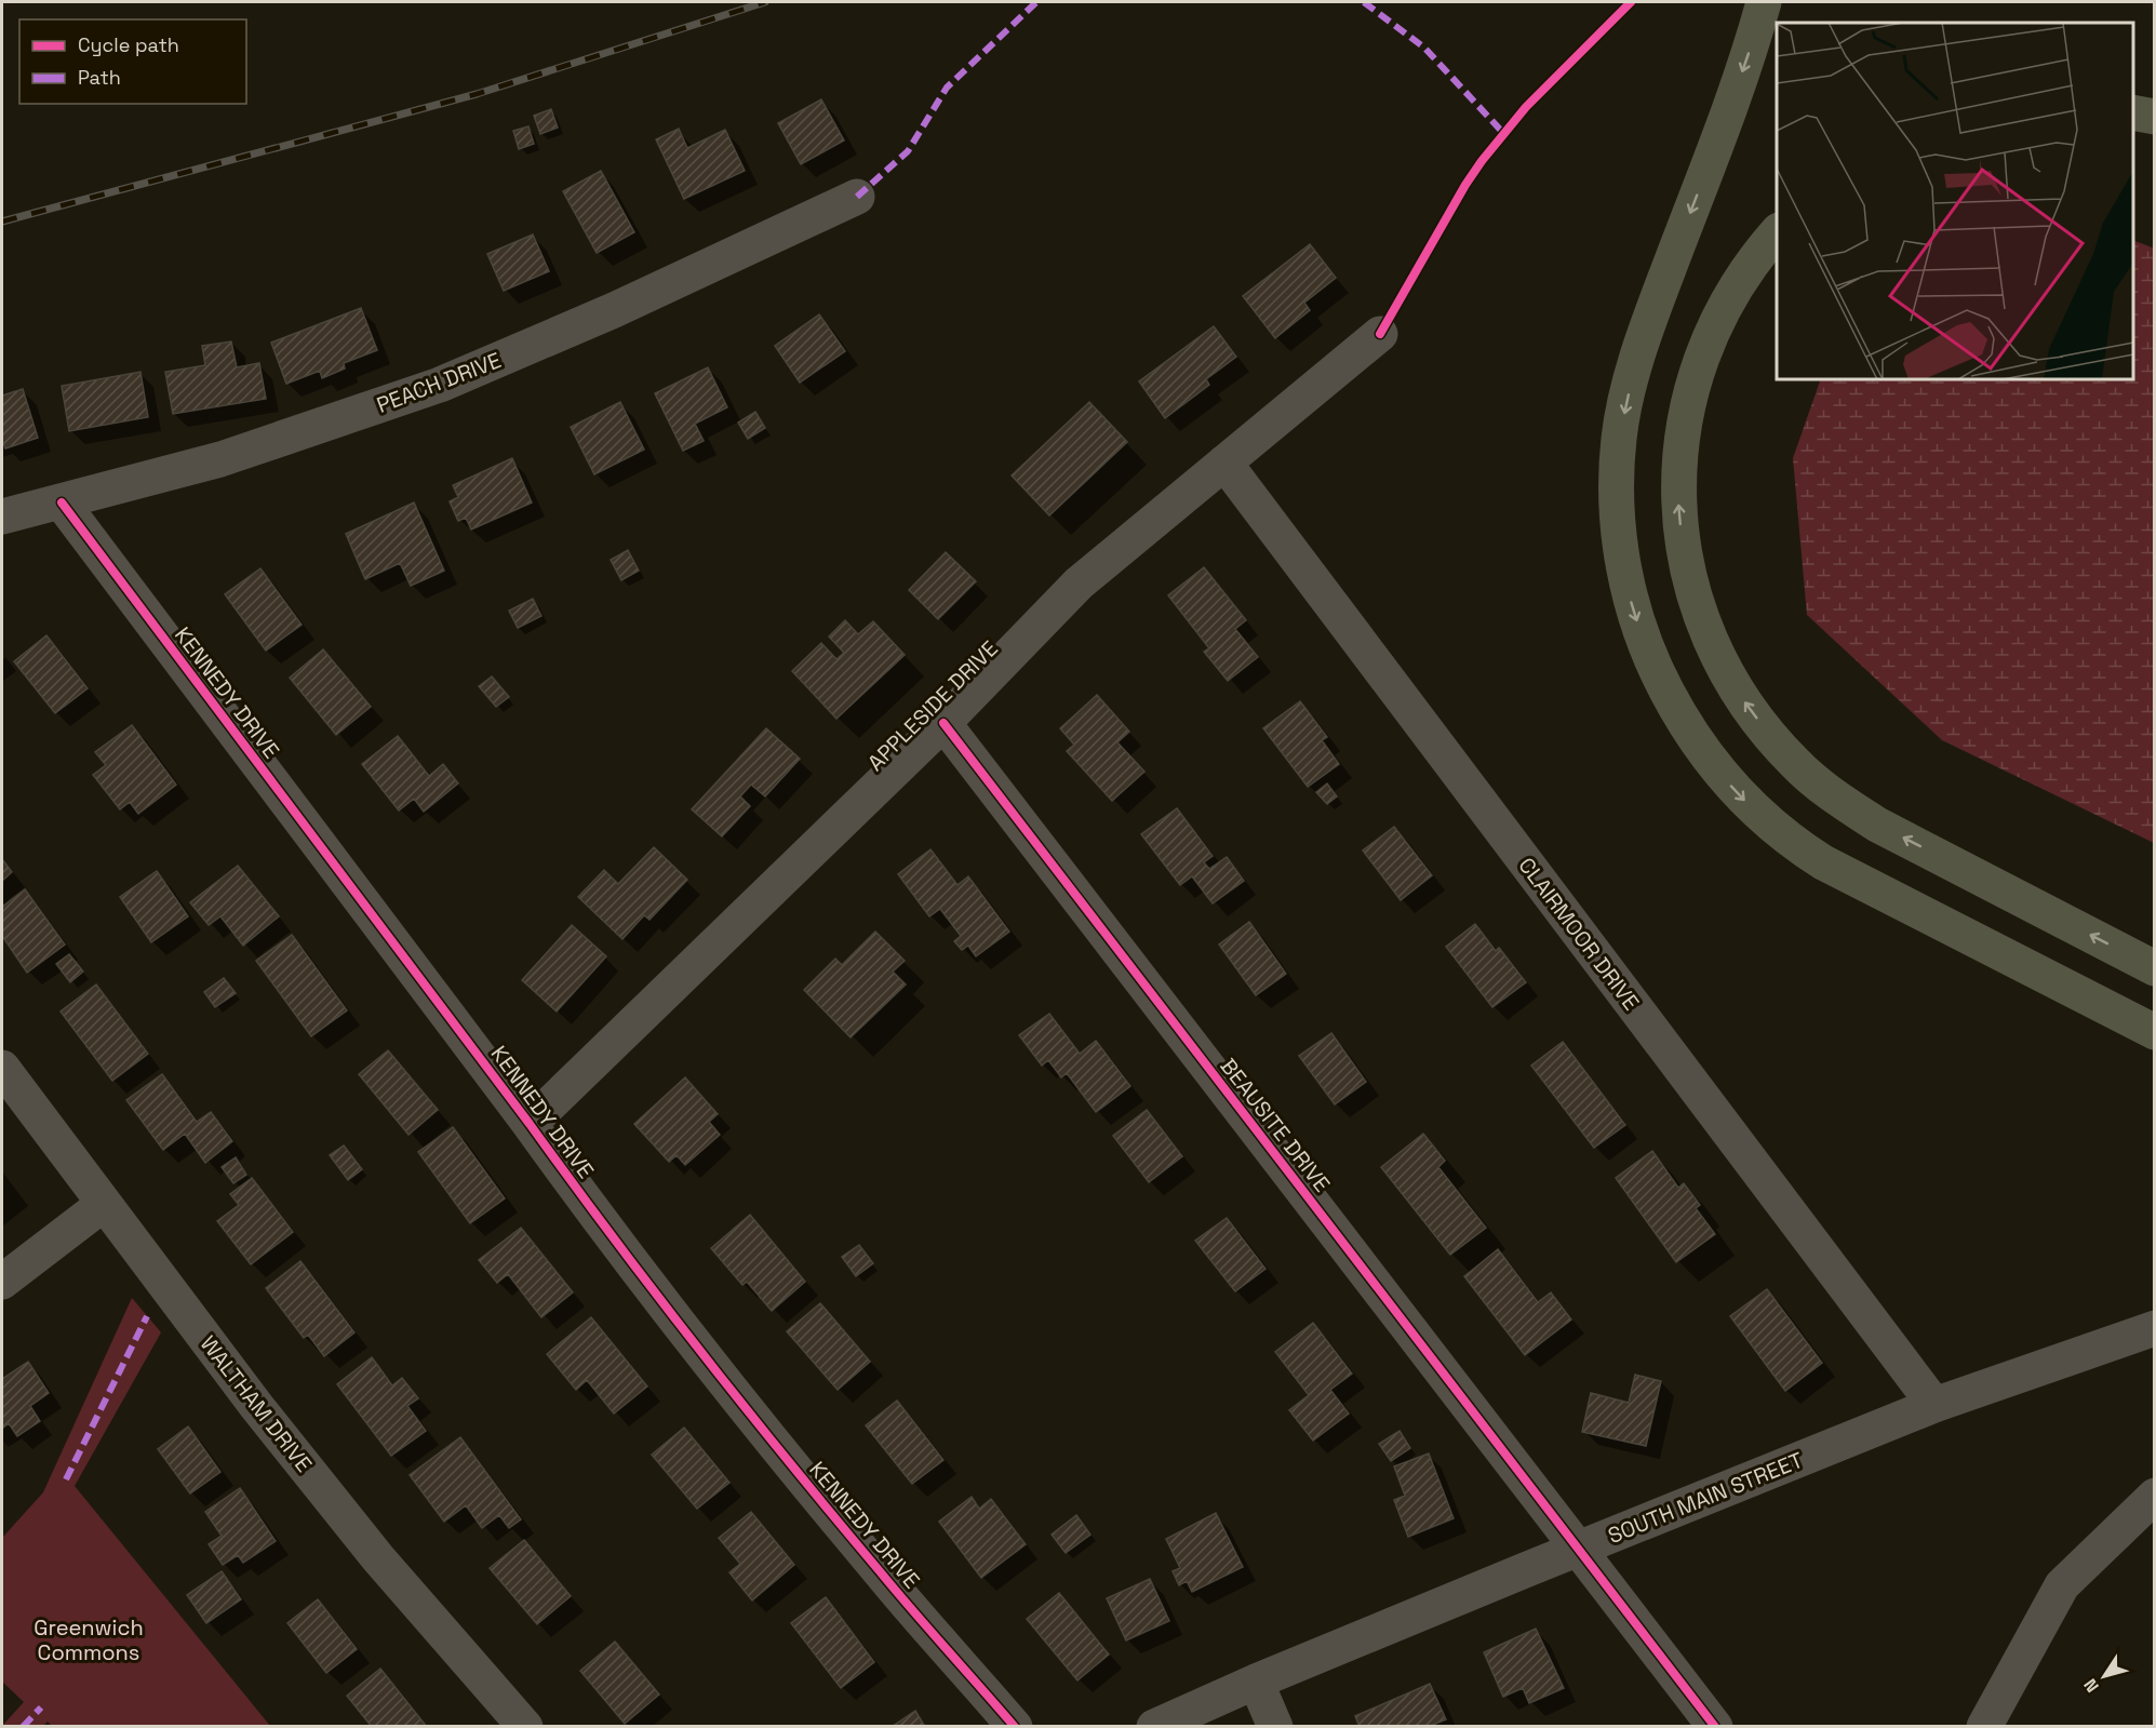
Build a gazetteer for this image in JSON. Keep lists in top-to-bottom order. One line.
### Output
{"streets":{"street":["PEACH DRIVE","KENNEDY DRIVE","APPLESIDE DRIVE","CLAIRMOOR DRIVE","BEAUSITE DRIVE","WALTHAM DRIVE","SOUTH MAIN STREET"]},"crossings":[["PEACH DRIVE","KENNEDY DRIVE"],["KENNEDY DRIVE","APPLESIDE DRIVE"],["APPLESIDE DRIVE","CLAIRMOOR DRIVE"],["APPLESIDE DRIVE","BEAUSITE DRIVE"],["CLAIRMOOR DRIVE","SOUTH MAIN STREET"],["BEAUSITE DRIVE","SOUTH MAIN STREET"]],"parks":["Greenwich Commons"],"legend":["Cycle path","Path"],"north":"bottom left"}
